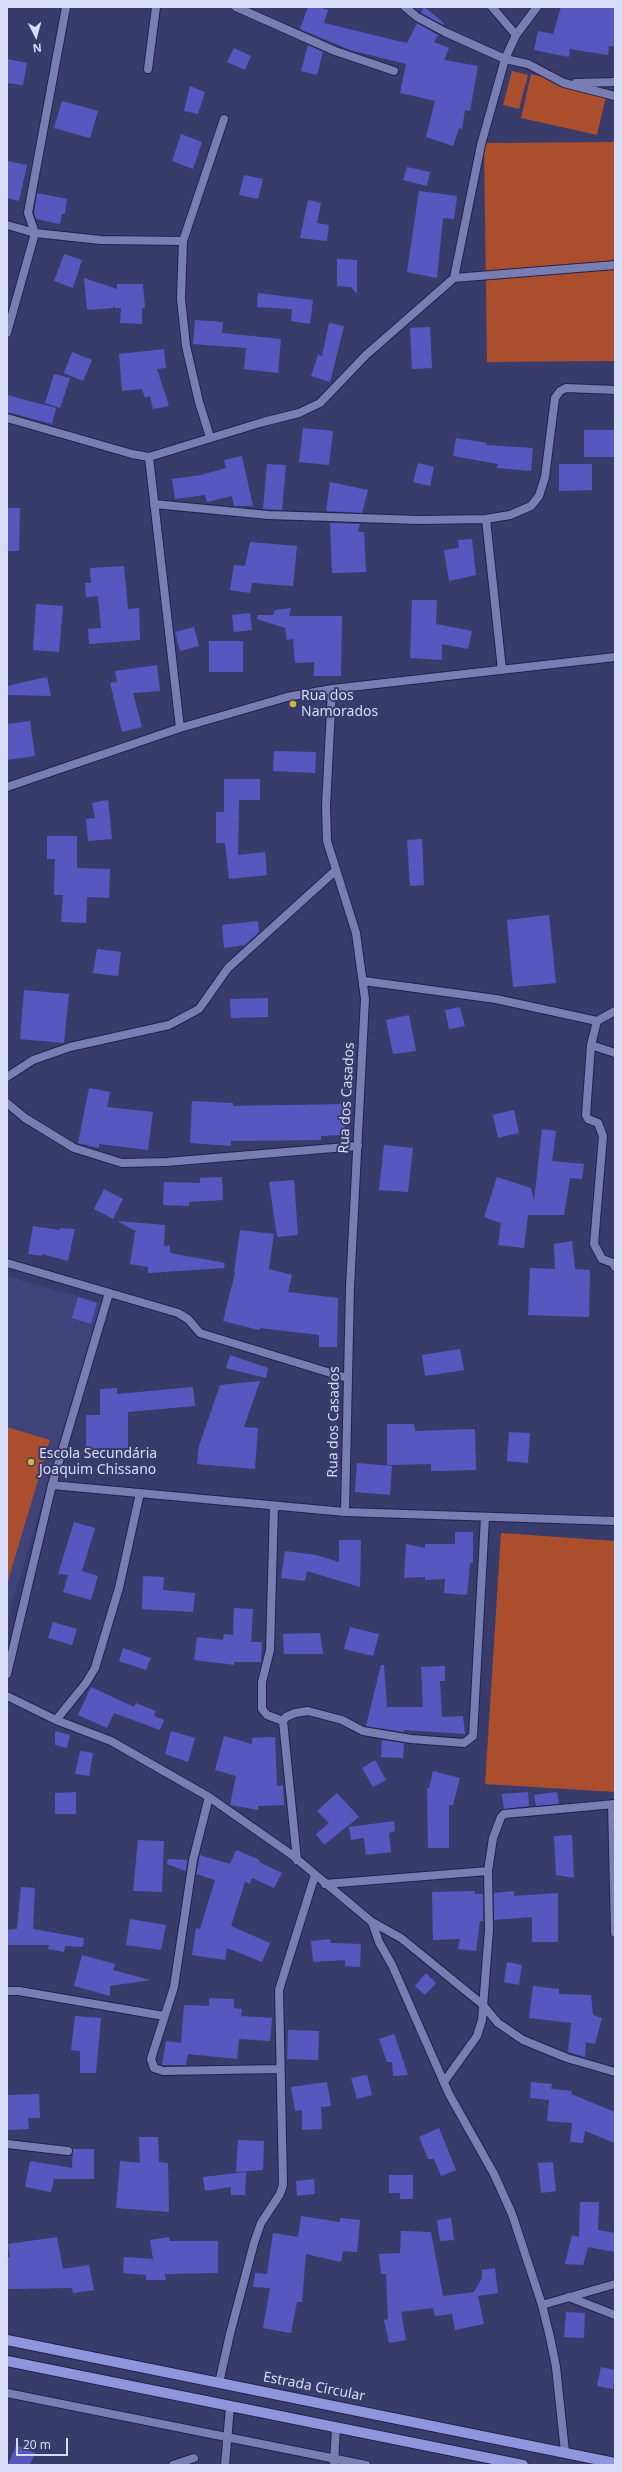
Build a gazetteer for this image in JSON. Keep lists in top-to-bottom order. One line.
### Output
{"streets":{"main road":["Estrada Circular"],"street":["Rua dos Casados"]},"places":["Rua dos Namorados","Escola Secundária Joaquim Chissano"],"scale_bar":"20 m","north":"bottom"}
